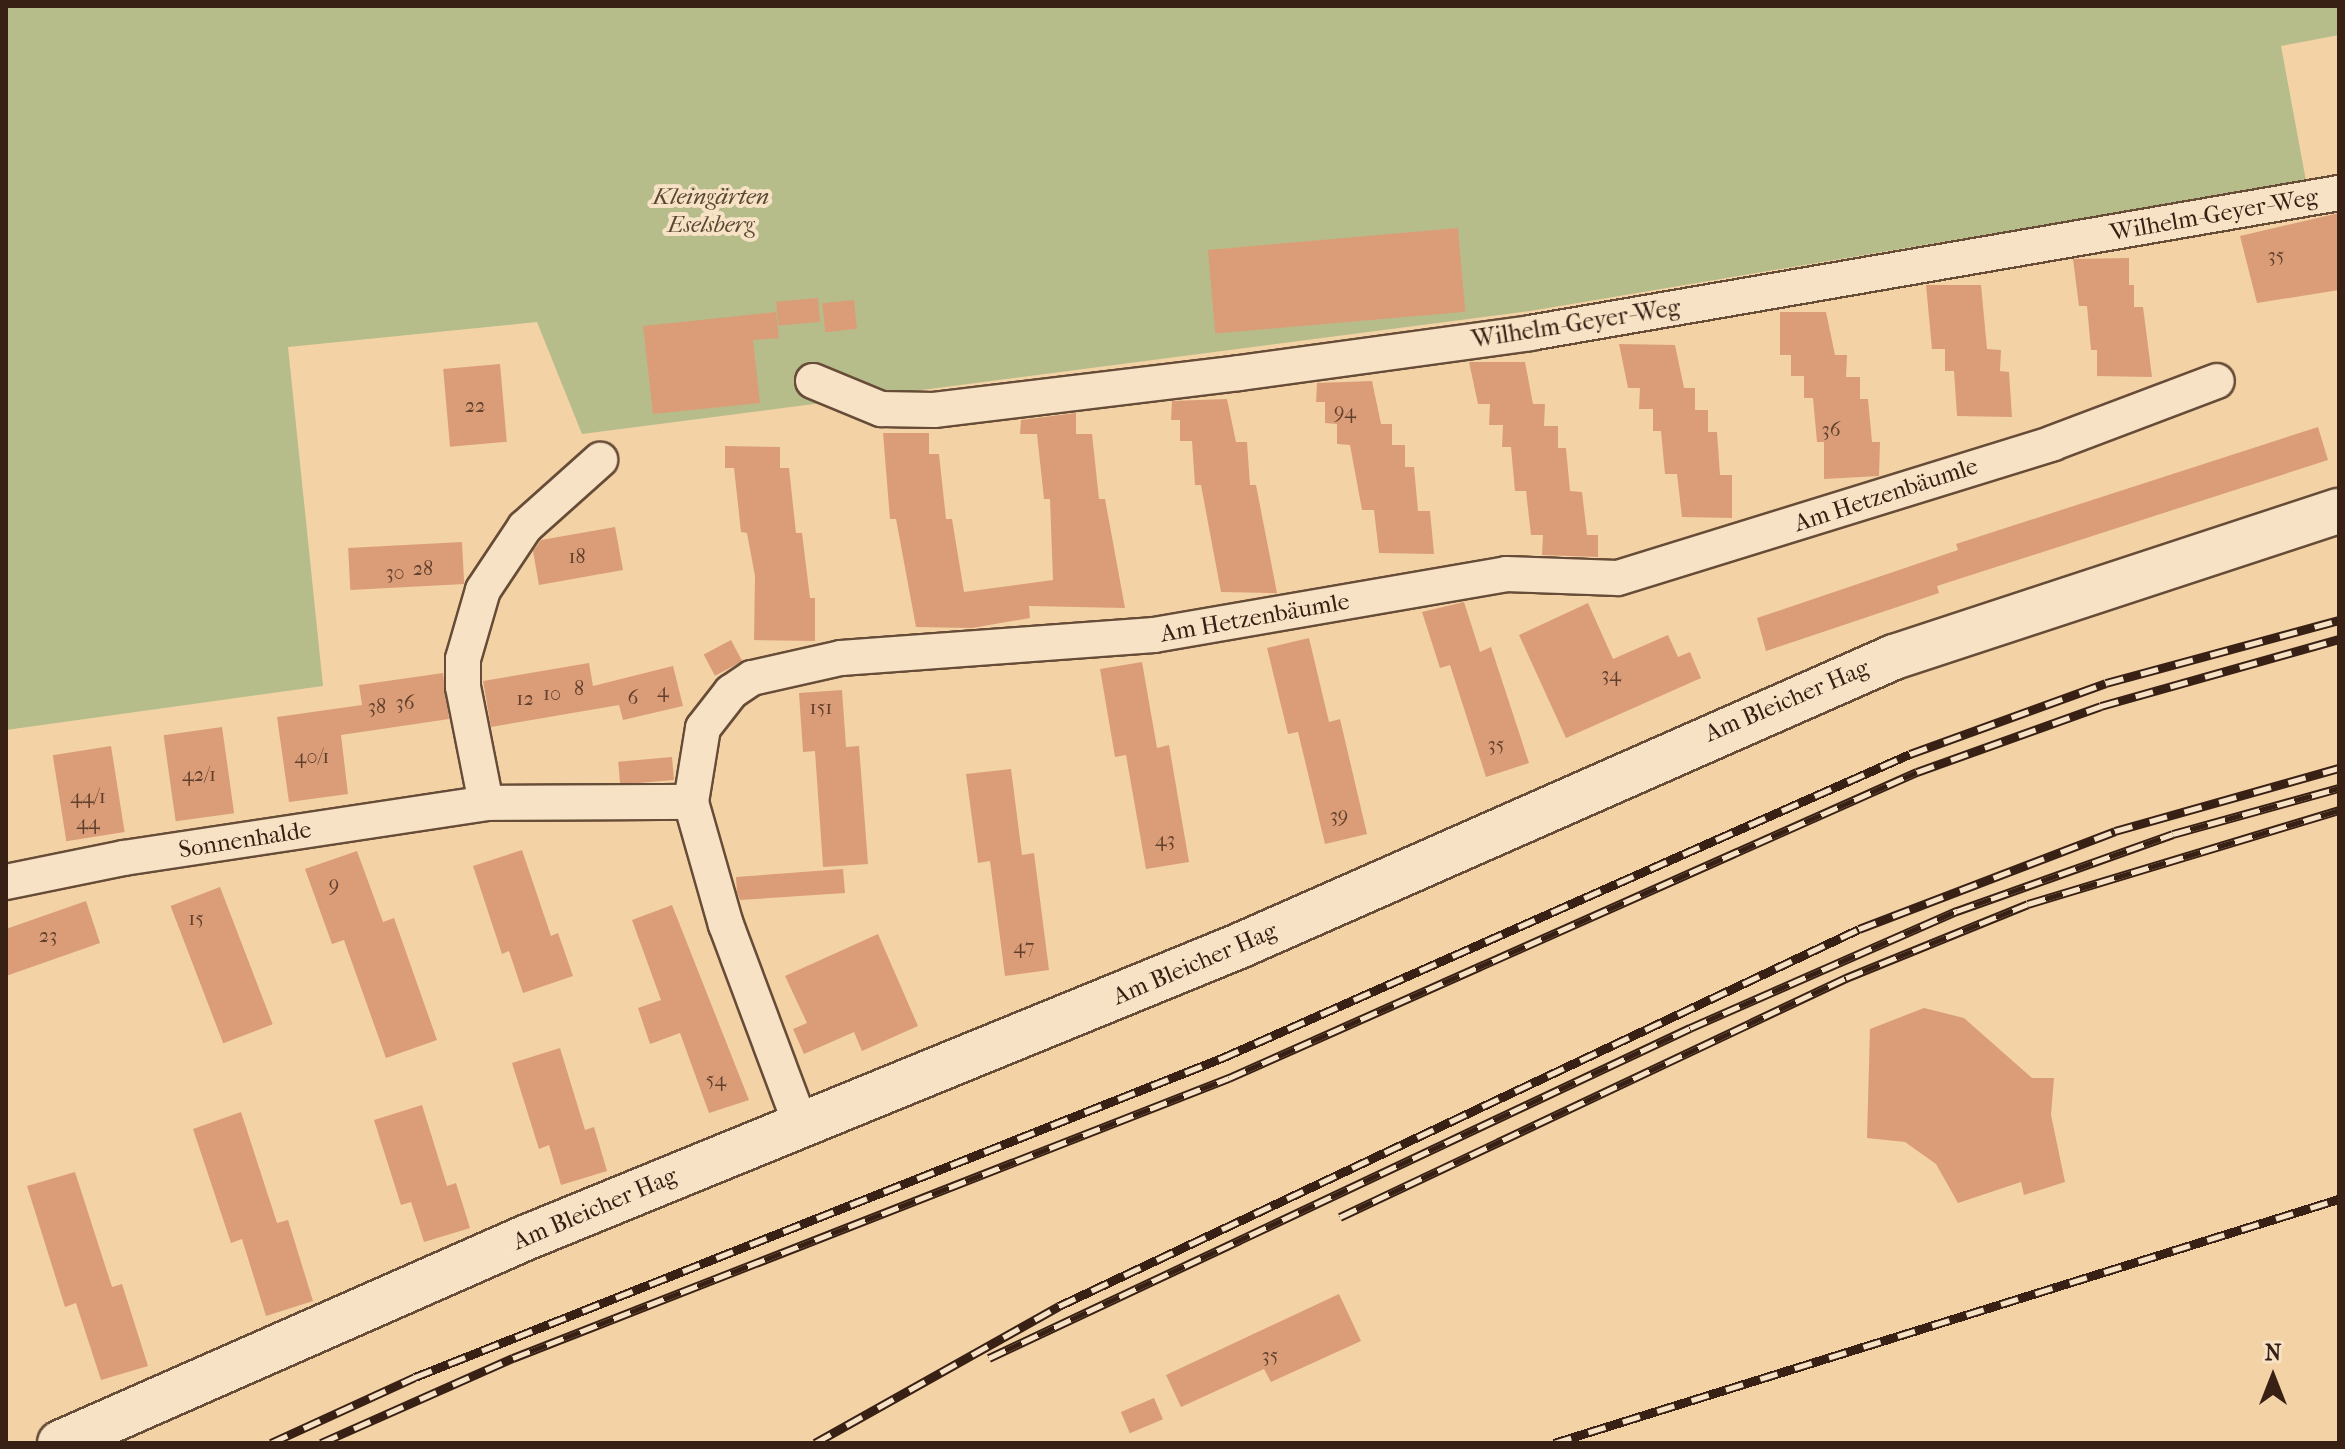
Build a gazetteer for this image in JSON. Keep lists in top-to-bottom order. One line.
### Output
{"streets":{"street":["Wilhelm-Geyer-Weg","Am Hetzenbäumle","Am Bleicher Hag","Sonnenhalde"]},"crossings":[["Am Hetzenbäumle","Am Bleicher Hag"],["Am Hetzenbäumle","Sonnenhalde"]],"parks":["Kleingärten Eselsberg"],"house_numbers":["35","22","94","36","18","28","30","34","8","4","10","6","12","36","38","151","35","40/1","42/1","44/1","39","44","43","9","15","23","47","54","35"],"north":"top"}
